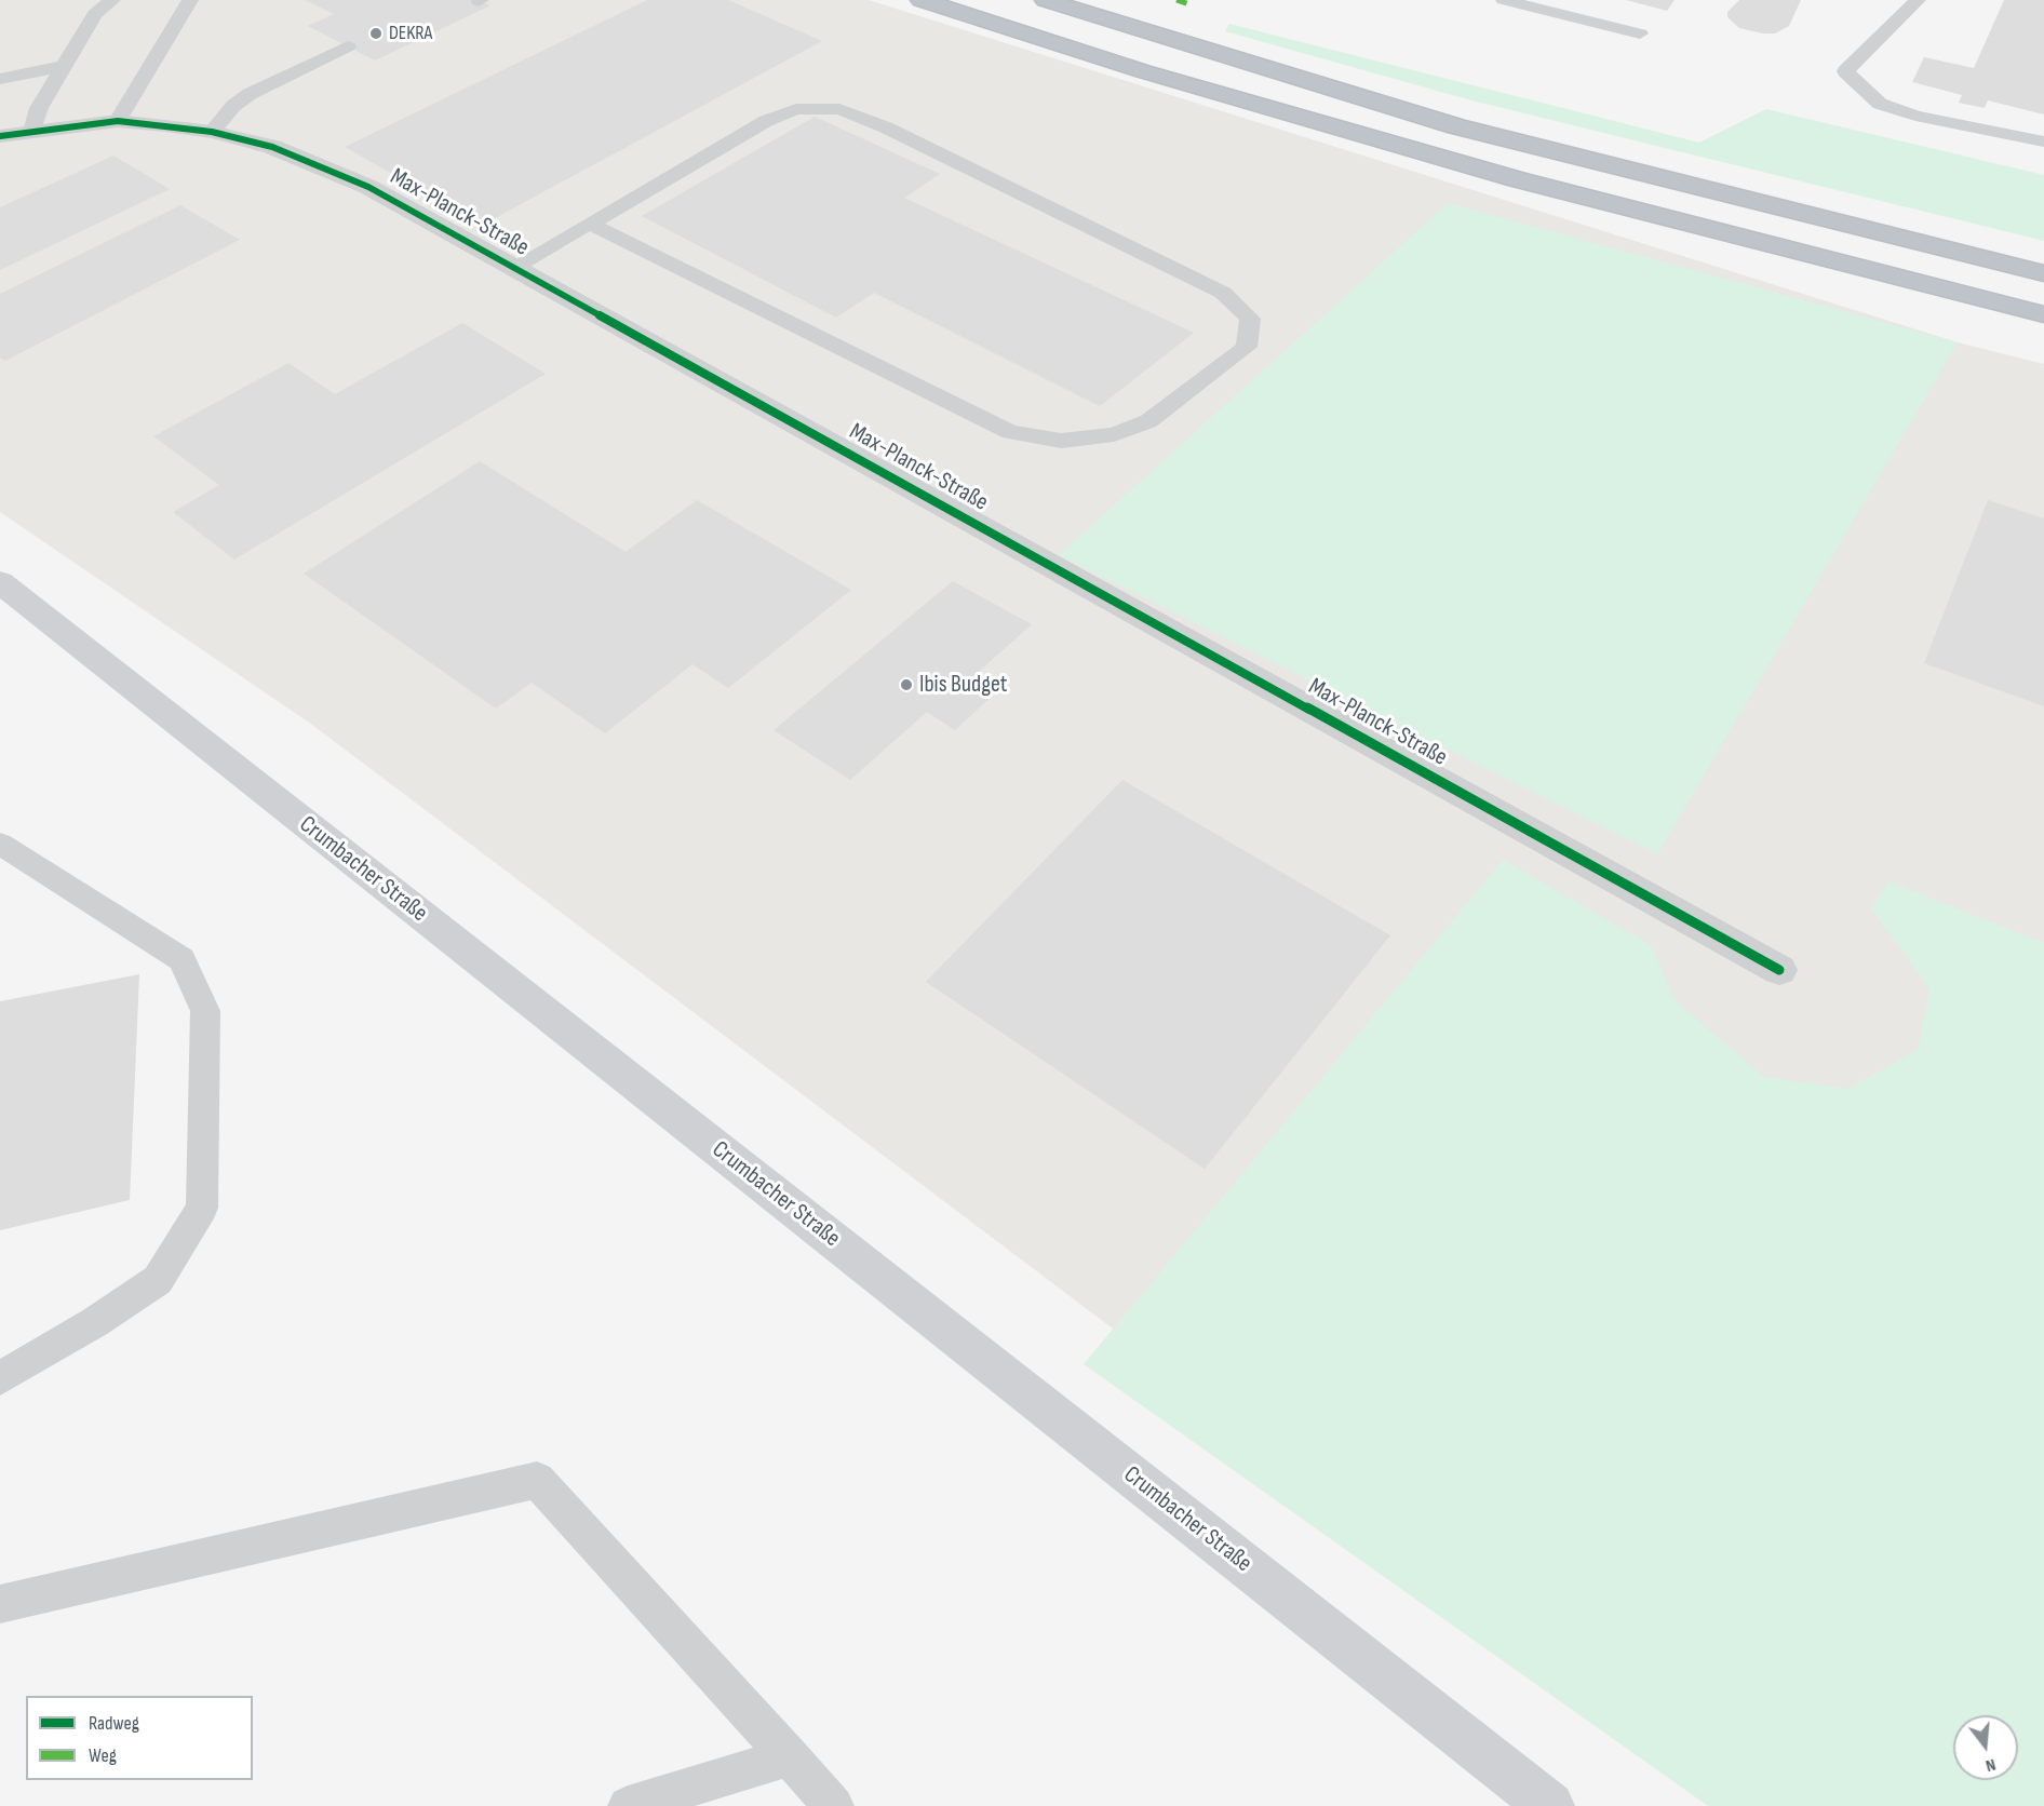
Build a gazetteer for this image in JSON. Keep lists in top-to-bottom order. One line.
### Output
{"streets":{"main road":["Crumbacher Straße"],"street":["Max-Planck-Straße"]},"places":["DEKRA","Ibis Budget"],"legend":["Radweg","Weg"],"north":"bottom"}
